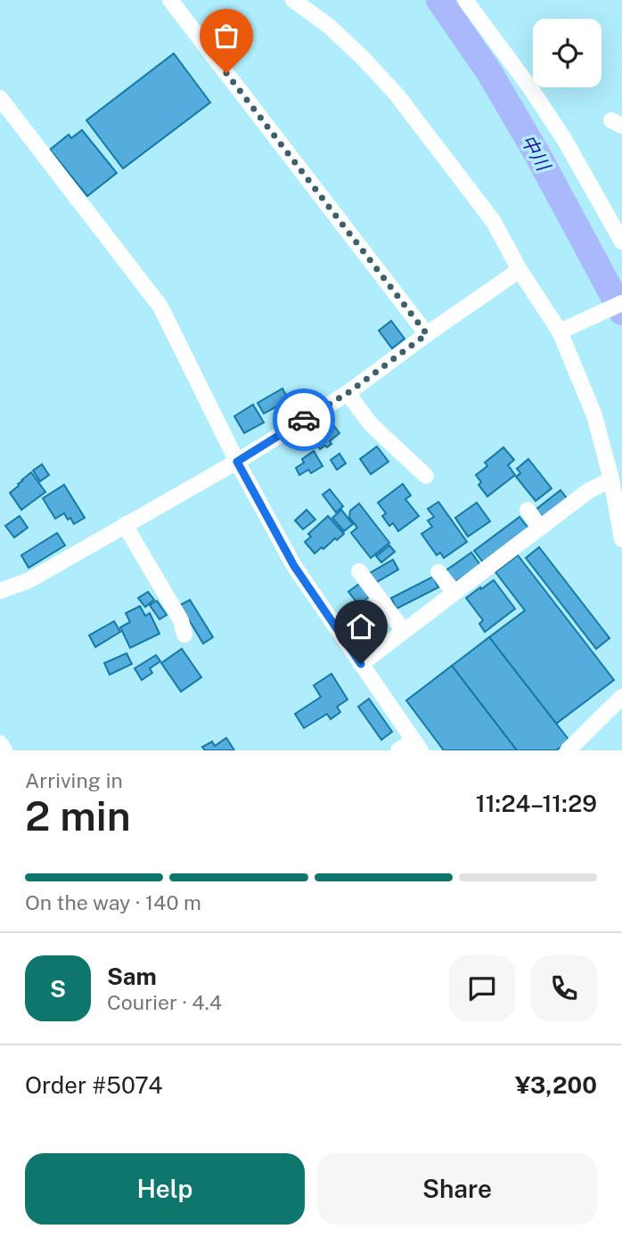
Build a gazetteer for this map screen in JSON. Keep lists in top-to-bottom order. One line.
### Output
{"water":["中川"],"page":{"heading":["2 min","Arriving in","11:24–11:29"],"panel":["Sam","Courier · 4.4","Order #5074","¥3,200"],"bar":"On the way · 140 m","round":"S","buttons":["Help","Share"]}}
